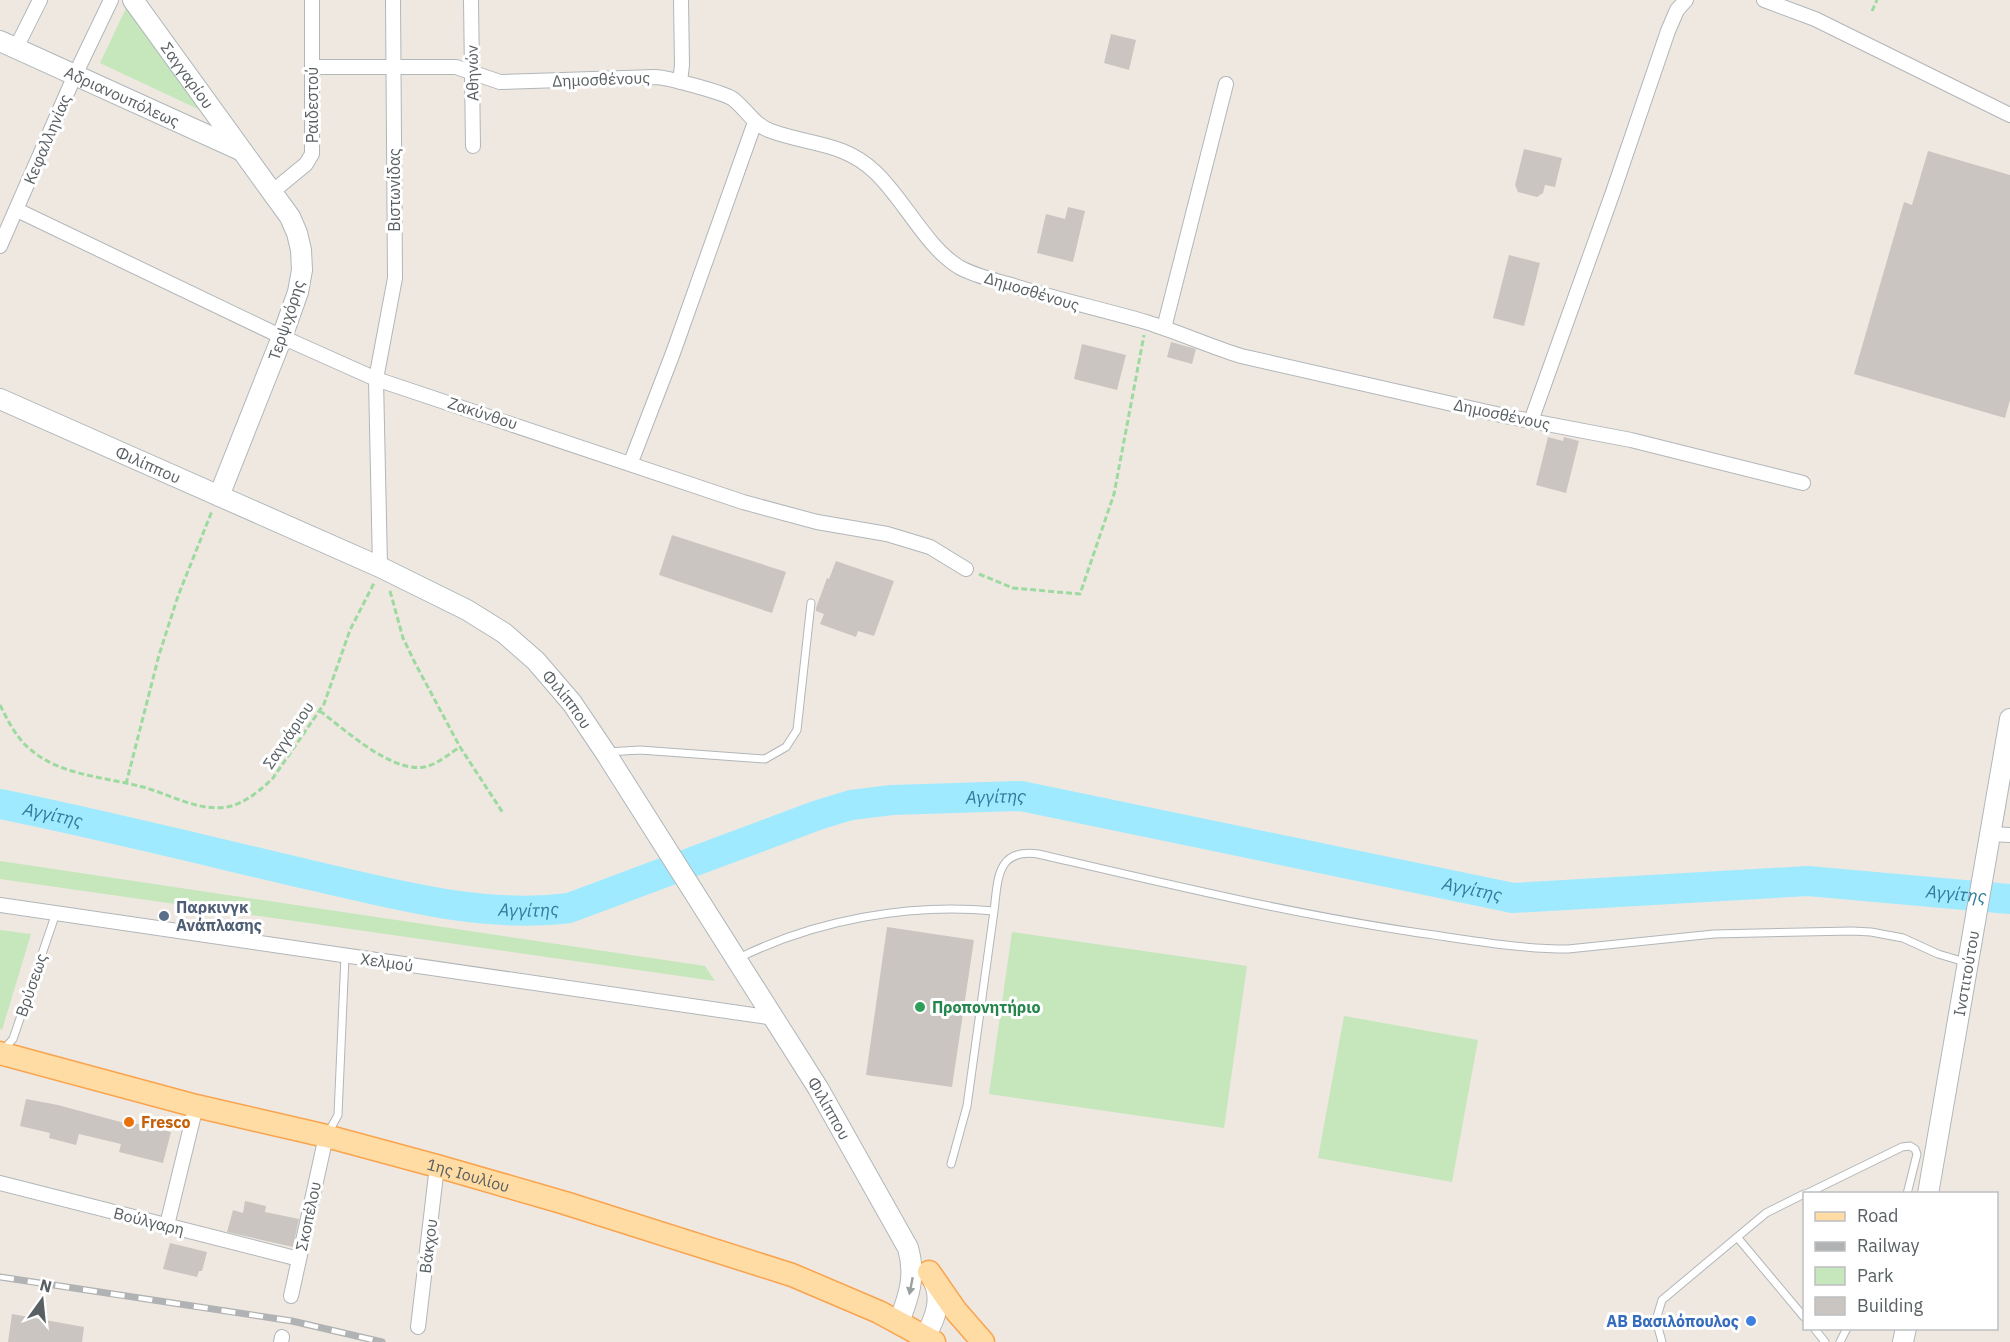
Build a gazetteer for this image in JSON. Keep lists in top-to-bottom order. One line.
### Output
{"streets":{"main road":["Σαγγαρίου","Αδριανουπόλεως","Τερψιχόρης","Φιλίππου","Ινστιτούτου","1ης Ιουλίου"],"street":["Αθηνών","Δημοσθένους","Ραιδεστού","Κεφαλληνίας","Βιστωνίδας","Ζακύνθου","Χελμού","Σκοπέλου","Βούλγαρη","Βάκχου"],"lane":["Βρύσεως"],"path":["Σαγγάριου"]},"crossings":[["Αθηνών","Δημοσθένους"],["Σαγγαρίου","Αδριανουπόλεως"],["Σαγγαρίου","Τερψιχόρης"],["Δημοσθένους","Ραιδεστού"],["Δημοσθένους","Βιστωνίδας"],["Αδριανουπόλεως","Κεφαλληνίας"],["Αδριανουπόλεως","Τερψιχόρης"],["Ραιδεστού","Τερψιχόρης"],["Κεφαλληνίας","Ζακύνθου"],["Βιστωνίδας","Ζακύνθου"],["Βιστωνίδας","Φιλίππου"],["Βιστωνίδας","Σαγγάριου"],["Τερψιχόρης","Ζακύνθου"],["Τερψιχόρης","Φιλίππου"],["Φιλίππου","Σαγγάριου"],["Φιλίππου","Χελμού"],["Φιλίππου","1ης Ιουλίου"],["Χελμού","Βρύσεως"],["Βρύσεως","1ης Ιουλίου"],["1ης Ιουλίου","Σκοπέλου"],["1ης Ιουλίου","Βάκχου"],["Σκοπέλου","Βούλγαρη"]],"water":["Αγγίτης"],"places":["Παρκινγκ Ανάπλασης","Προπονητήριο","Fresco","ΑΒ Βασιλόπουλος"],"legend":["Road","Railway","Park","Building"],"north":"top"}
